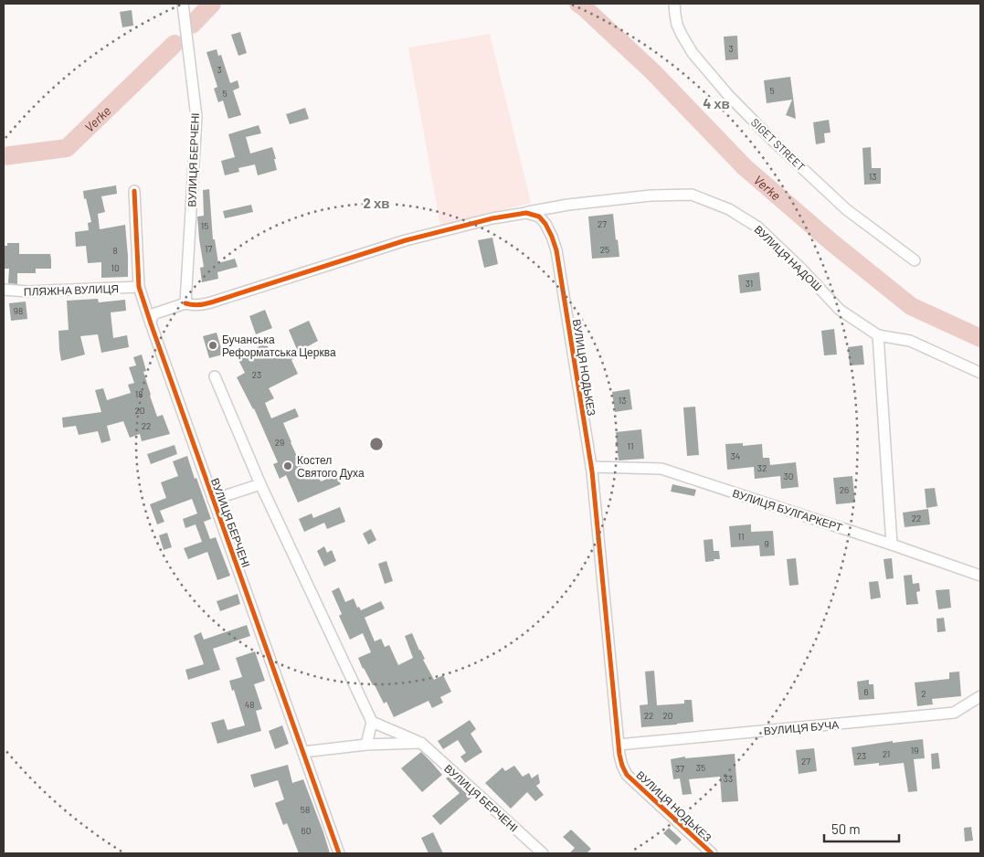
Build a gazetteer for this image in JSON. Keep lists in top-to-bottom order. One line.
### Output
{"streets":{"street":["SIGET STREET","ВУЛИЦЯ БЕРЧЕНІ","ВУЛИЦЯ НАДОШ","ПЛЯЖНА ВУЛИЦЯ","ВУЛИЦЯ НОДЬКЕЗ","ВУЛИЦЯ БУЛГАРКЕРТ","ВУЛИЦЯ БУЧА"]},"crossings":[["ВУЛИЦЯ БЕРЧЕНІ","ПЛЯЖНА ВУЛИЦЯ"],["ВУЛИЦЯ НАДОШ","ВУЛИЦЯ НОДЬКЕЗ"],["ВУЛИЦЯ НОДЬКЕЗ","ВУЛИЦЯ БУЛГАРКЕРТ"],["ВУЛИЦЯ НОДЬКЕЗ","ВУЛИЦЯ БУЧА"]],"water":["Verke"],"places":["Бучанська Реформатська Церква","Костел Святого Духа"],"house_numbers":["3","3","5","5","13","27","15","17","25","8","10","31","98","23","18","13","20","22","29","11","34","32","30","26","22","11","9","6","2","48","22","20","19","21","23","27","35","37","33","58","60"],"scale_bar":"50 m","rings":["4 хв","2 хв"]}
